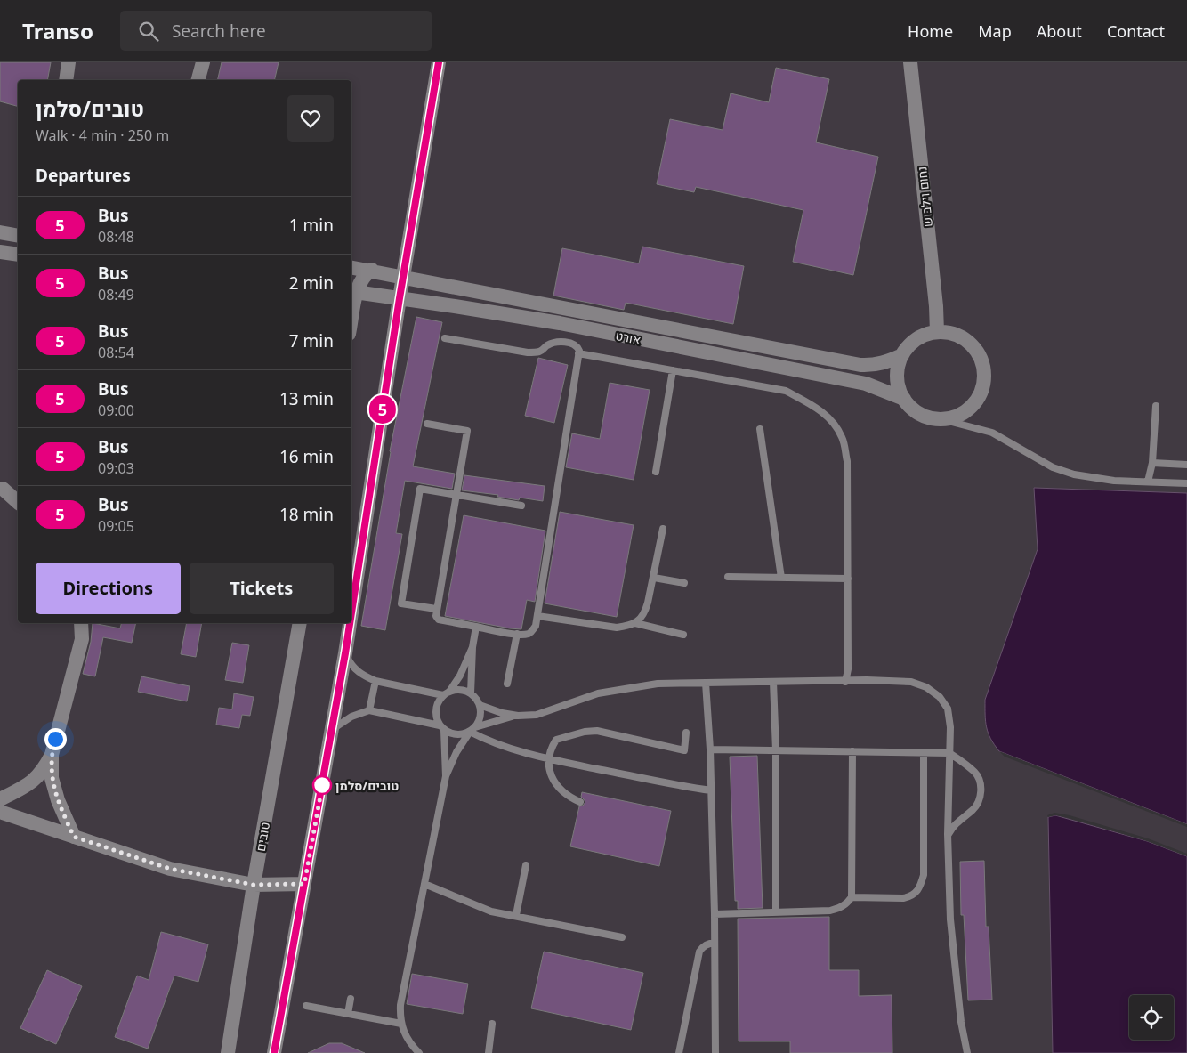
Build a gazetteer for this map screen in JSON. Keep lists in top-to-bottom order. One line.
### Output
{"streets":{"street":["נחום וילבוש","אורט","טובים"]},"crossings":[["נחום וילבוש","אורט"]],"places":["טובים/סלמן"],"lines":["bus line 5"],"page":{"header":"Transo","search":"Search here","nav":["Home","Map","About","Contact"],"on_map":"5","heading":[["טובים/סלמן","Walk · 4 min · 250 m"],"Departures"],"list":[{"mark":"5","name":"Bus","note":"08:48","value":"1 min"},{"mark":"5","name":"Bus","note":"08:49","value":"2 min"},{"mark":"5","name":"Bus","note":"08:54","value":"7 min"},{"mark":"5","name":"Bus","note":"09:00","value":"13 min"},{"mark":"5","name":"Bus","note":"09:03","value":"16 min"},{"mark":"5","name":"Bus","note":"09:05","value":"18 min"}],"buttons":["Directions","Tickets"]}}
